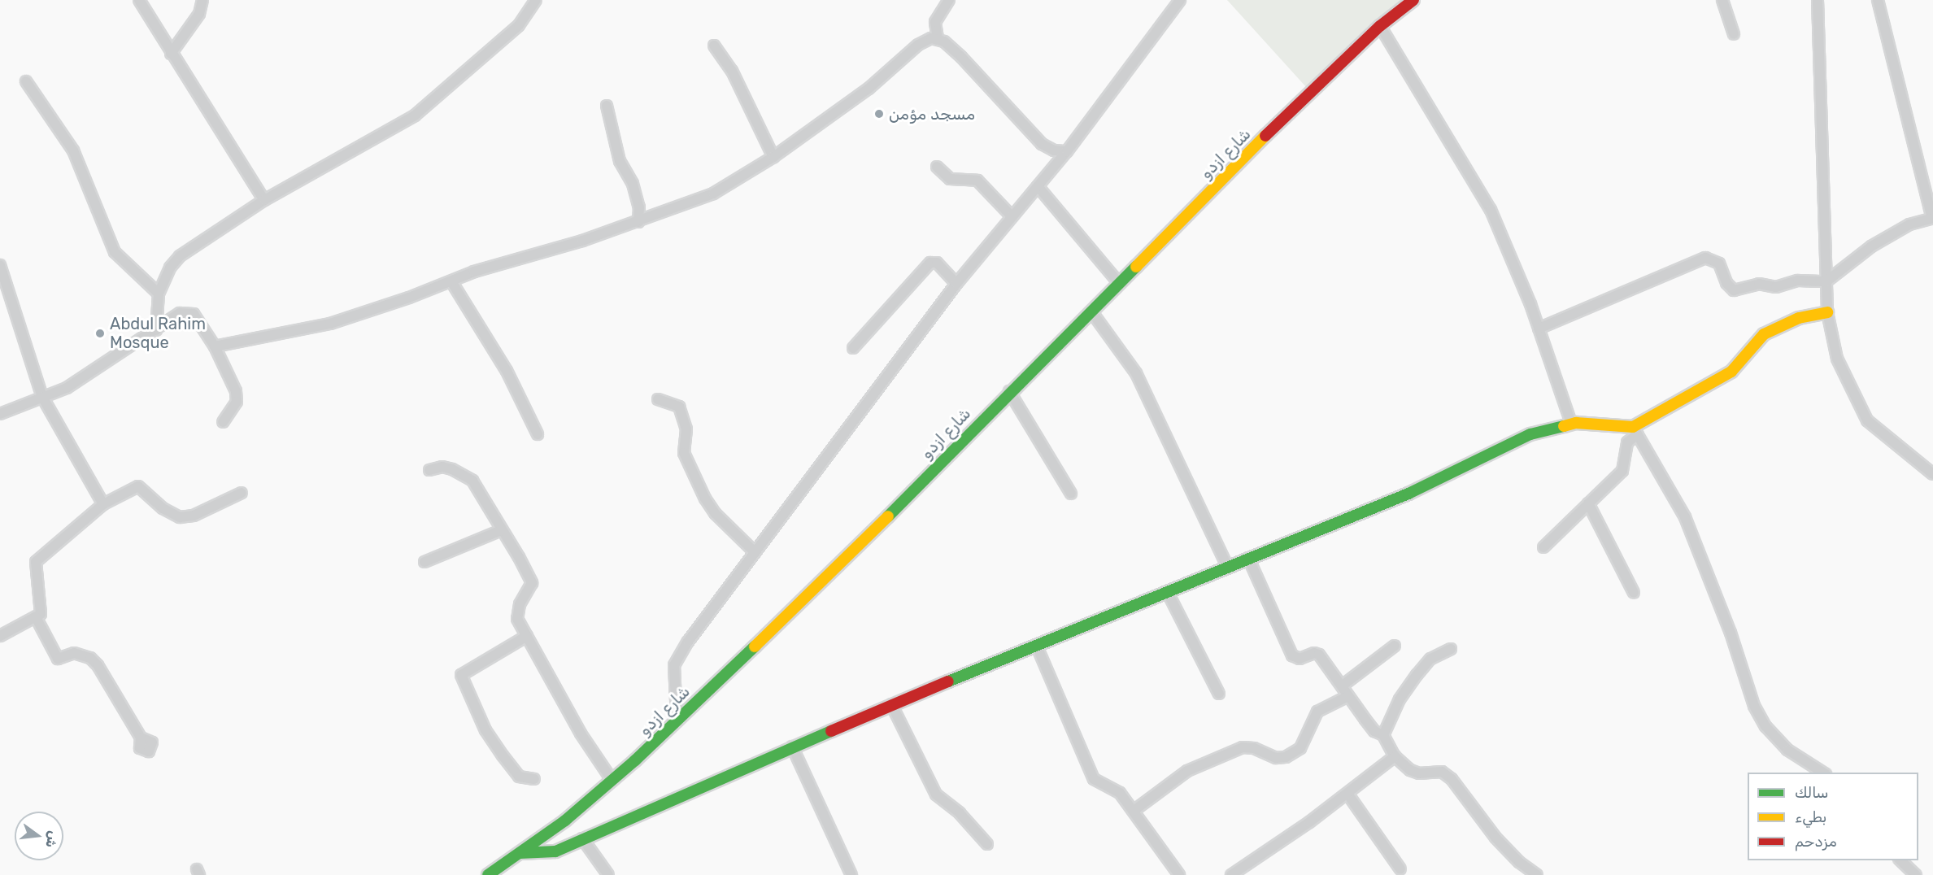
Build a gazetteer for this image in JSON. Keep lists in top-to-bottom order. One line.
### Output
{"streets":{"street":["شارع ازدو"]},"places":["مسجد مؤمن","Abdul Rahim Mosque"],"legend":["سالك","بطيء","مزدحم"],"north":"right"}
